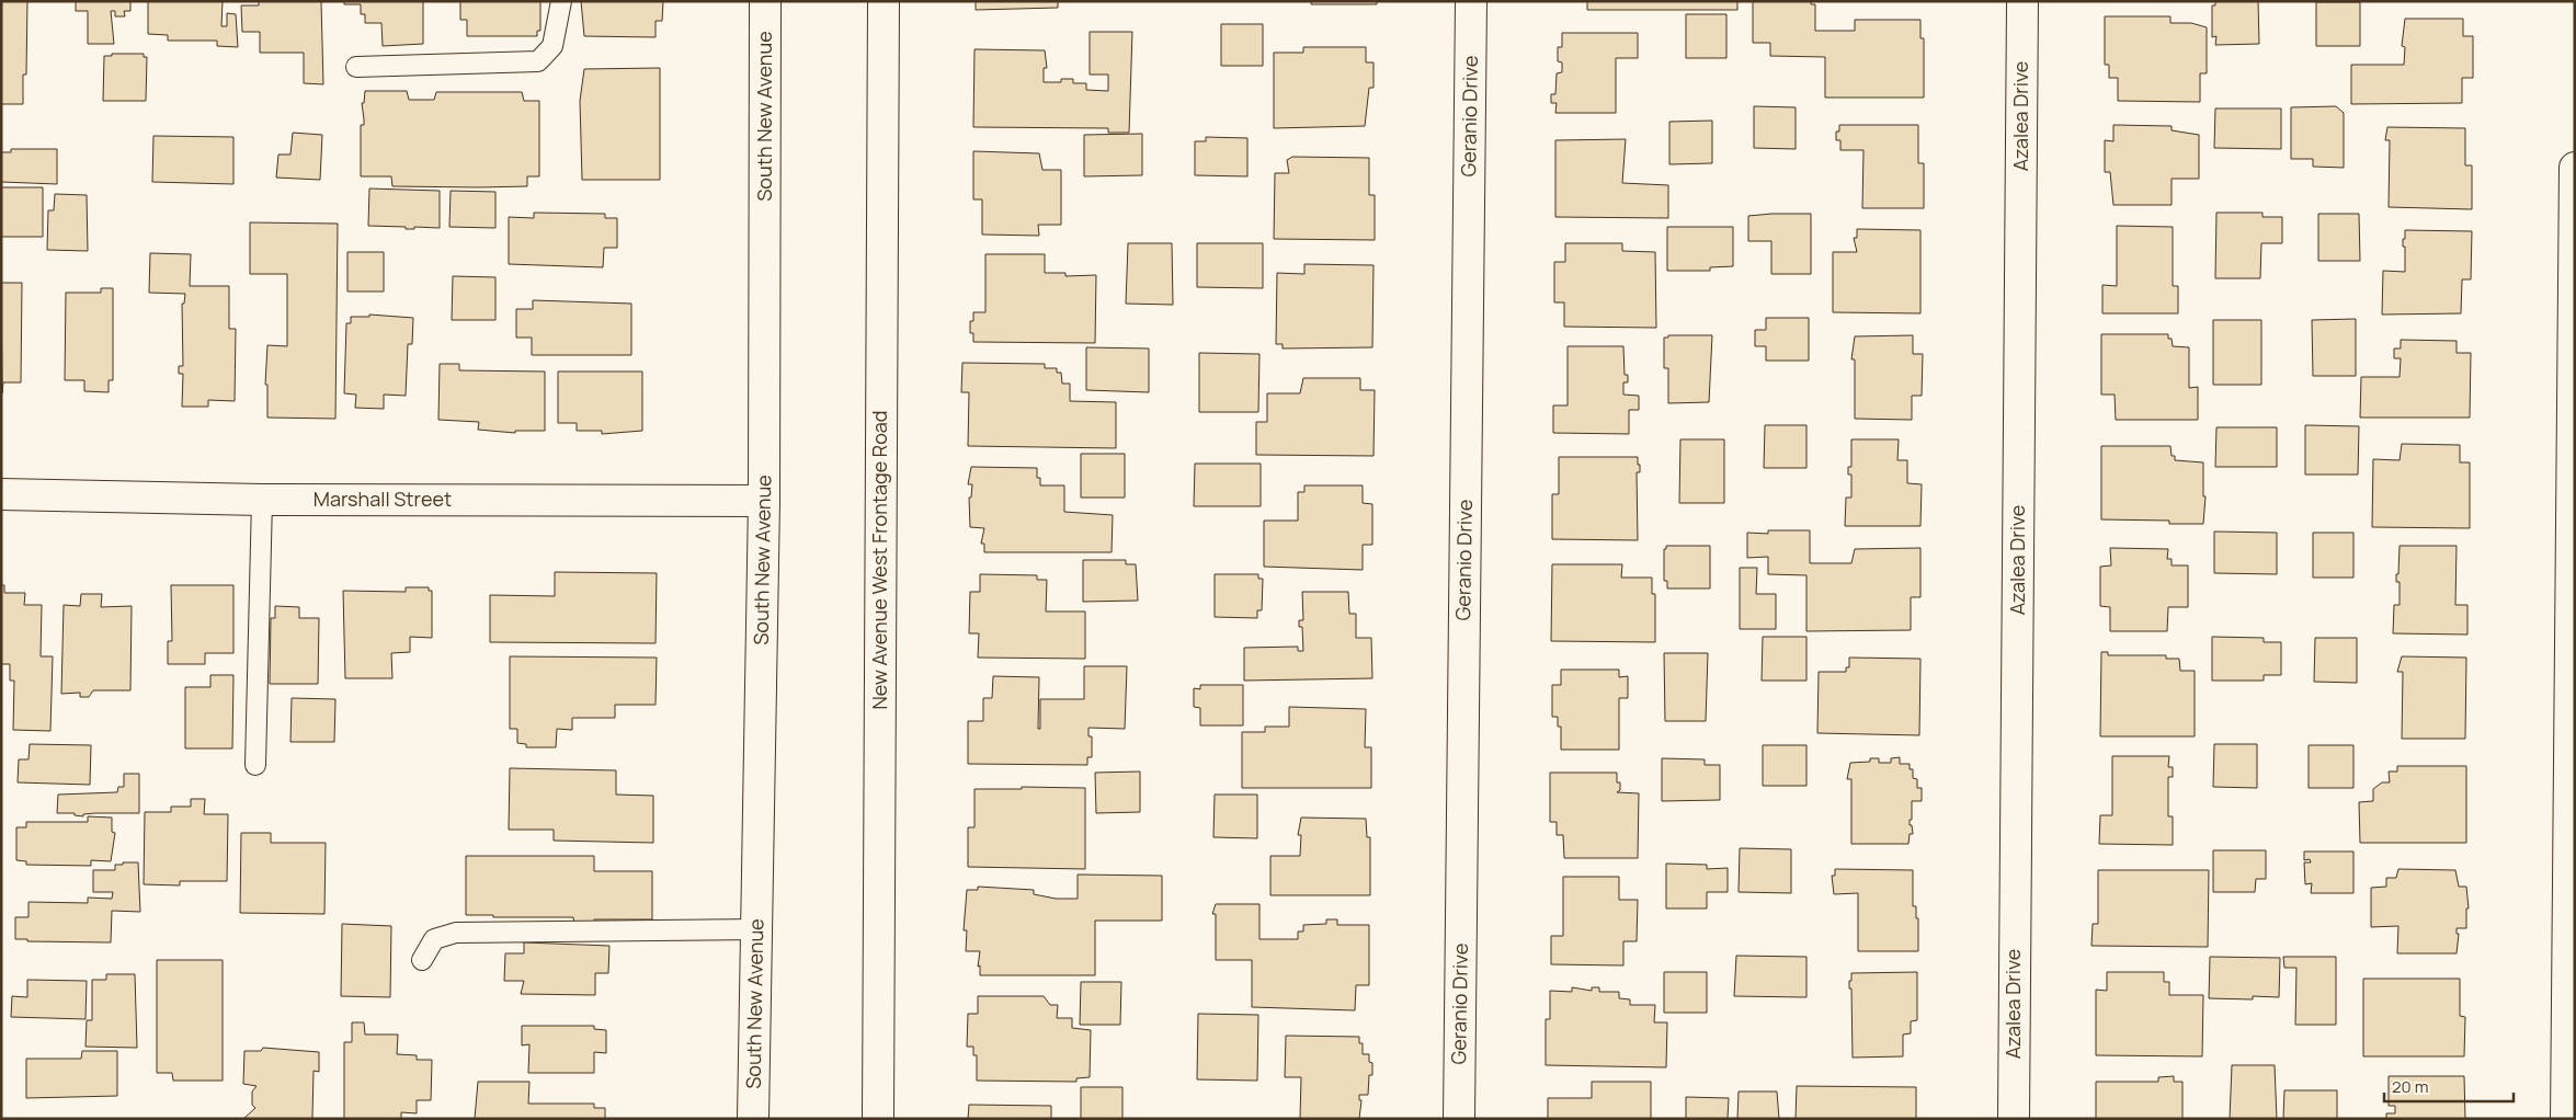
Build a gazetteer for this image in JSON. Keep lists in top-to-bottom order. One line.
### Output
{"streets":{"street":["South New Avenue","Geranio Drive","Azalea Drive","Marshall Street","New Avenue West Frontage Road"]},"crossings":[["South New Avenue","Marshall Street"]],"scale_bar":"20 m"}
